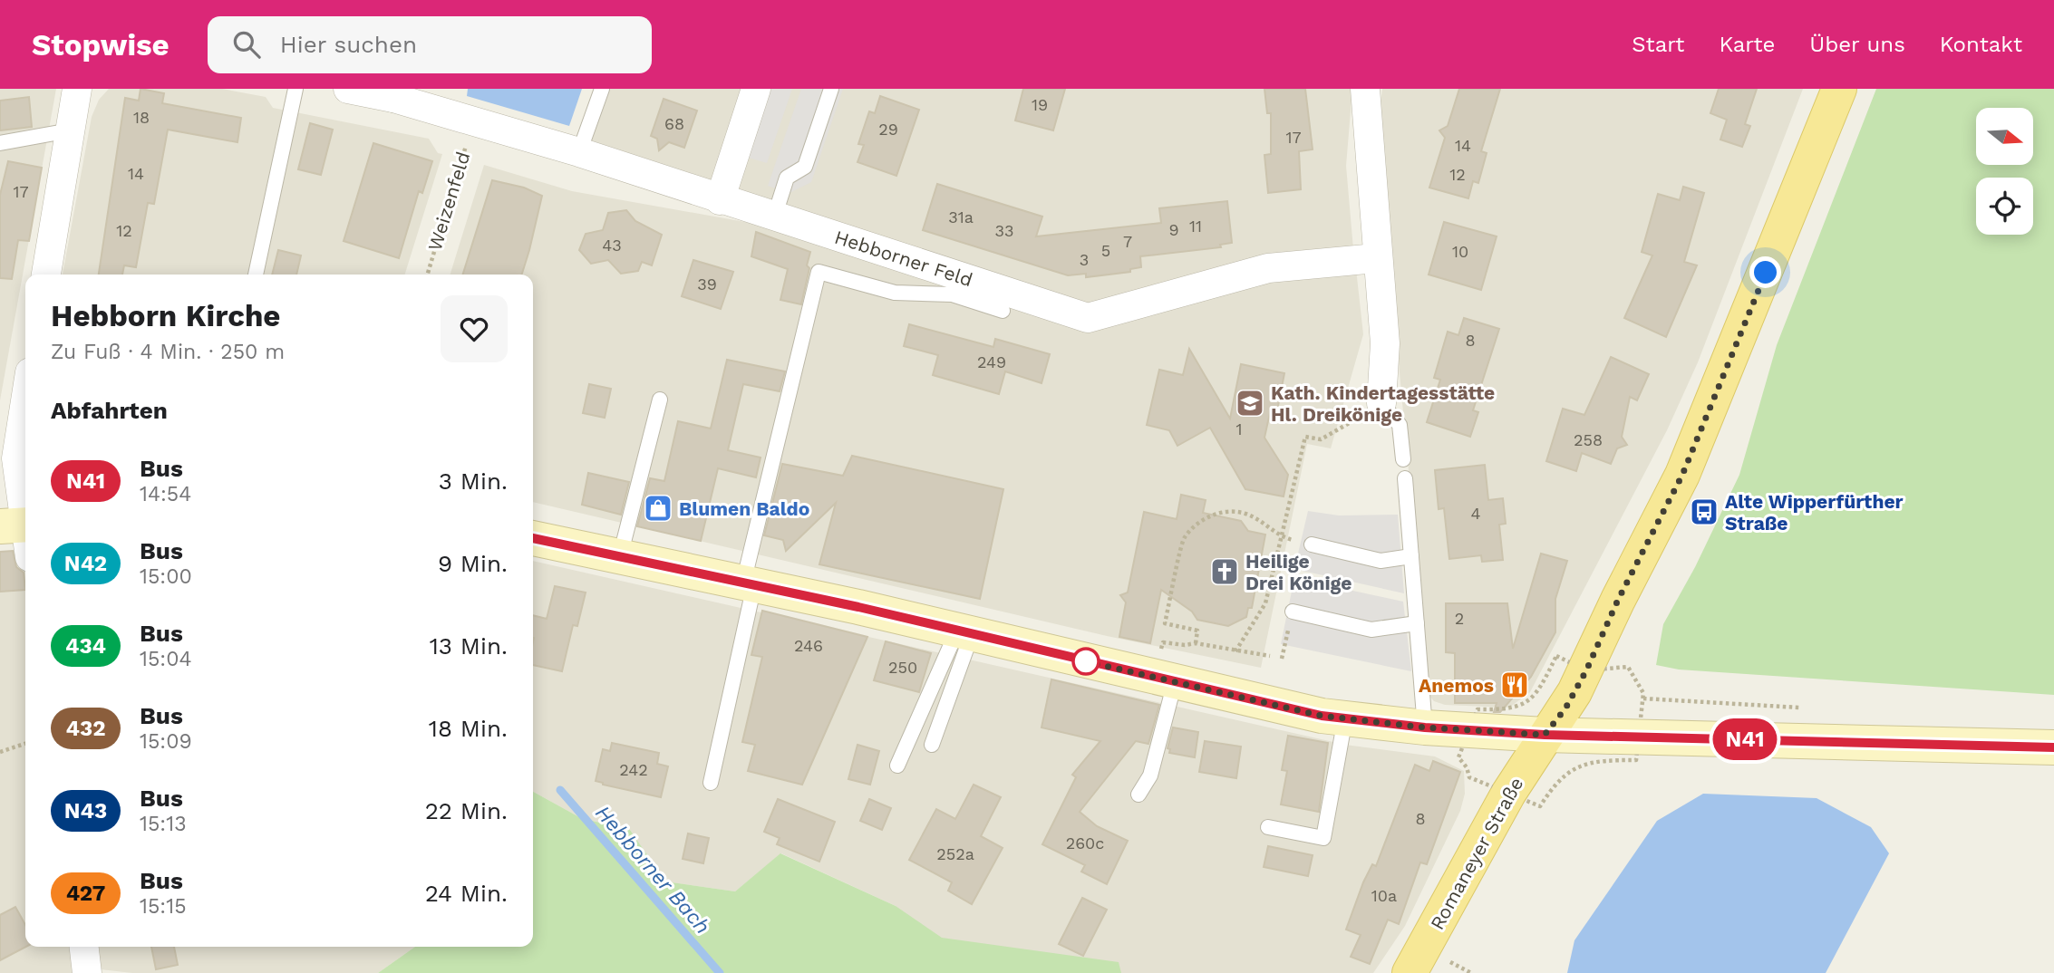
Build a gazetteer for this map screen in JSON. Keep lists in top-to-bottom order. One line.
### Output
{"streets":{"main road":["Romaneyer Straße"],"street":["Hebborner Feld"],"path":["Weizenfeld"]},"water":["Hebborner Bach"],"places":{"school or university":["Kath. Kindertagesstätte Hl. Dreikönige"],"shop":["Blumen Baldo"],"bus stop":["Alte Wipperfürther Straße"],"church":["Heilige Drei Könige"],"restaurant":["Anemos"]},"lines":["bus line N41"],"house_numbers":["19","18","68","29","17","14","14","12","17","31a","11","9","12","33","7","43","5","10","3","39","8","249","1","258","4","2","246","250","242","8","260c","252a","10a"],"north":"right","page":{"header":"Stopwise","search":"Hier suchen","nav":["Start","Karte","Über uns","Kontakt"],"on_map":"N41","heading":[["Hebborn Kirche","Zu Fuß · 4 Min. · 250 m"],"Abfahrten"],"list":[{"mark":"N41","name":"Bus","note":"14:54","value":"3 Min."},{"mark":"N42","name":"Bus","note":"15:00","value":"9 Min."},{"mark":"434","name":"Bus","note":"15:04","value":"13 Min."},{"mark":"432","name":"Bus","note":"15:09","value":"18 Min."},{"mark":"N43","name":"Bus","note":"15:13","value":"22 Min."},{"mark":"427","name":"Bus","note":"15:15","value":"24 Min."}]}}
